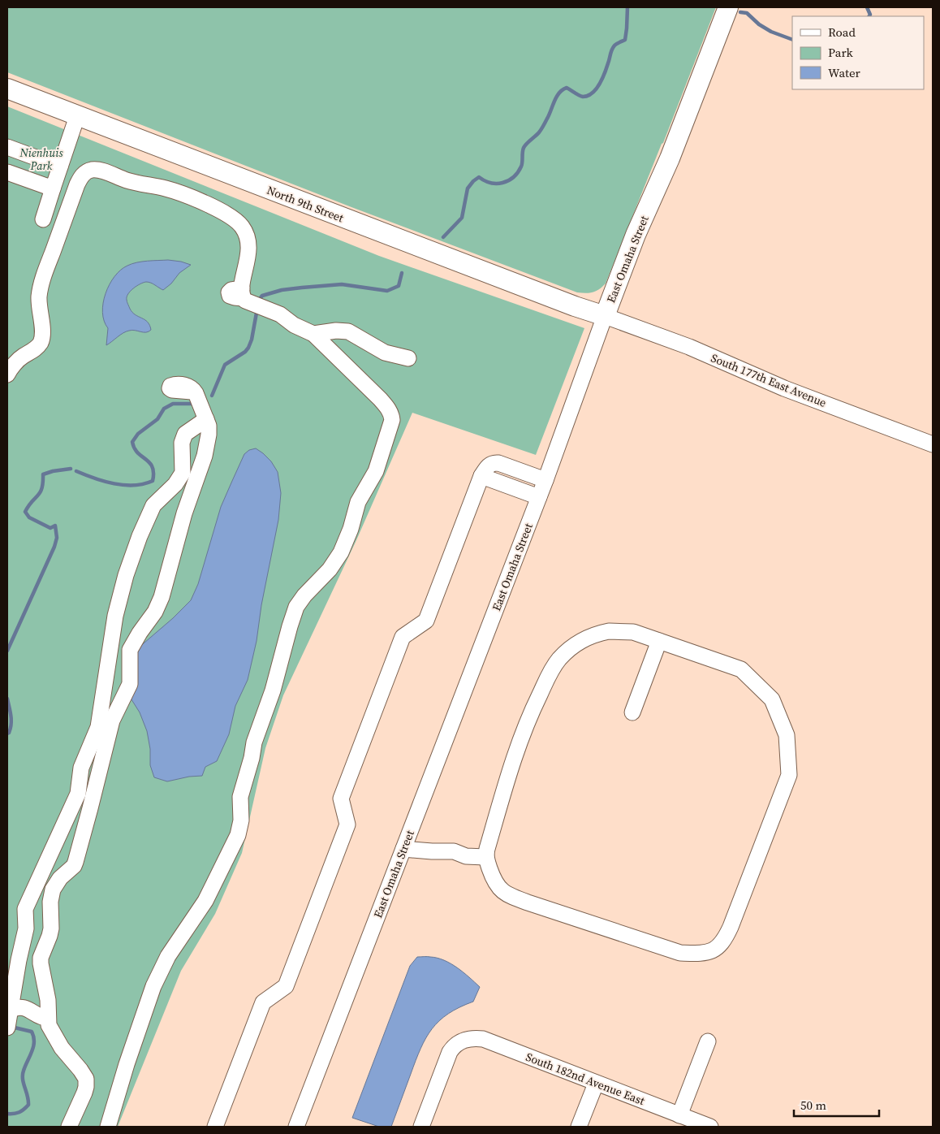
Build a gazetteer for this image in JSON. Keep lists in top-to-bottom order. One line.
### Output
{"streets":{"main road":["North 9th Street","East Omaha Street"],"street":["South 177th East Avenue","South 182nd Avenue East"]},"crossings":[["North 9th Street","East Omaha Street"],["North 9th Street","South 177th East Avenue"],["East Omaha Street","South 177th East Avenue"]],"parks":["Nienhuis Park"],"legend":["Road","Park","Water"],"scale_bar":"50 m"}
